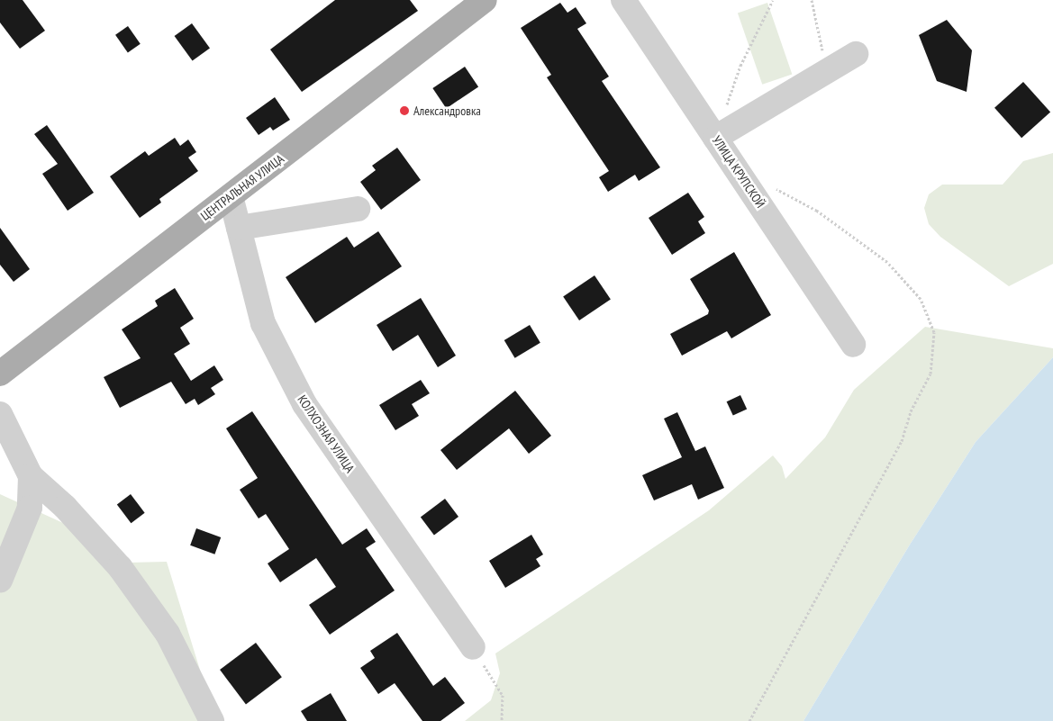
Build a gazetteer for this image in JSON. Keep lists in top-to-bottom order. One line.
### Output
{"streets":{"main road":["ЦЕНТРАЛЬНАЯ УЛИЦА"],"street":["УЛИЦА КРУПСКОЙ","КОЛХОЗНАЯ УЛИЦА"]},"crossings":[["ЦЕНТРАЛЬНАЯ УЛИЦА","КОЛХОЗНАЯ УЛИЦА"]],"places":["Александровка"]}
